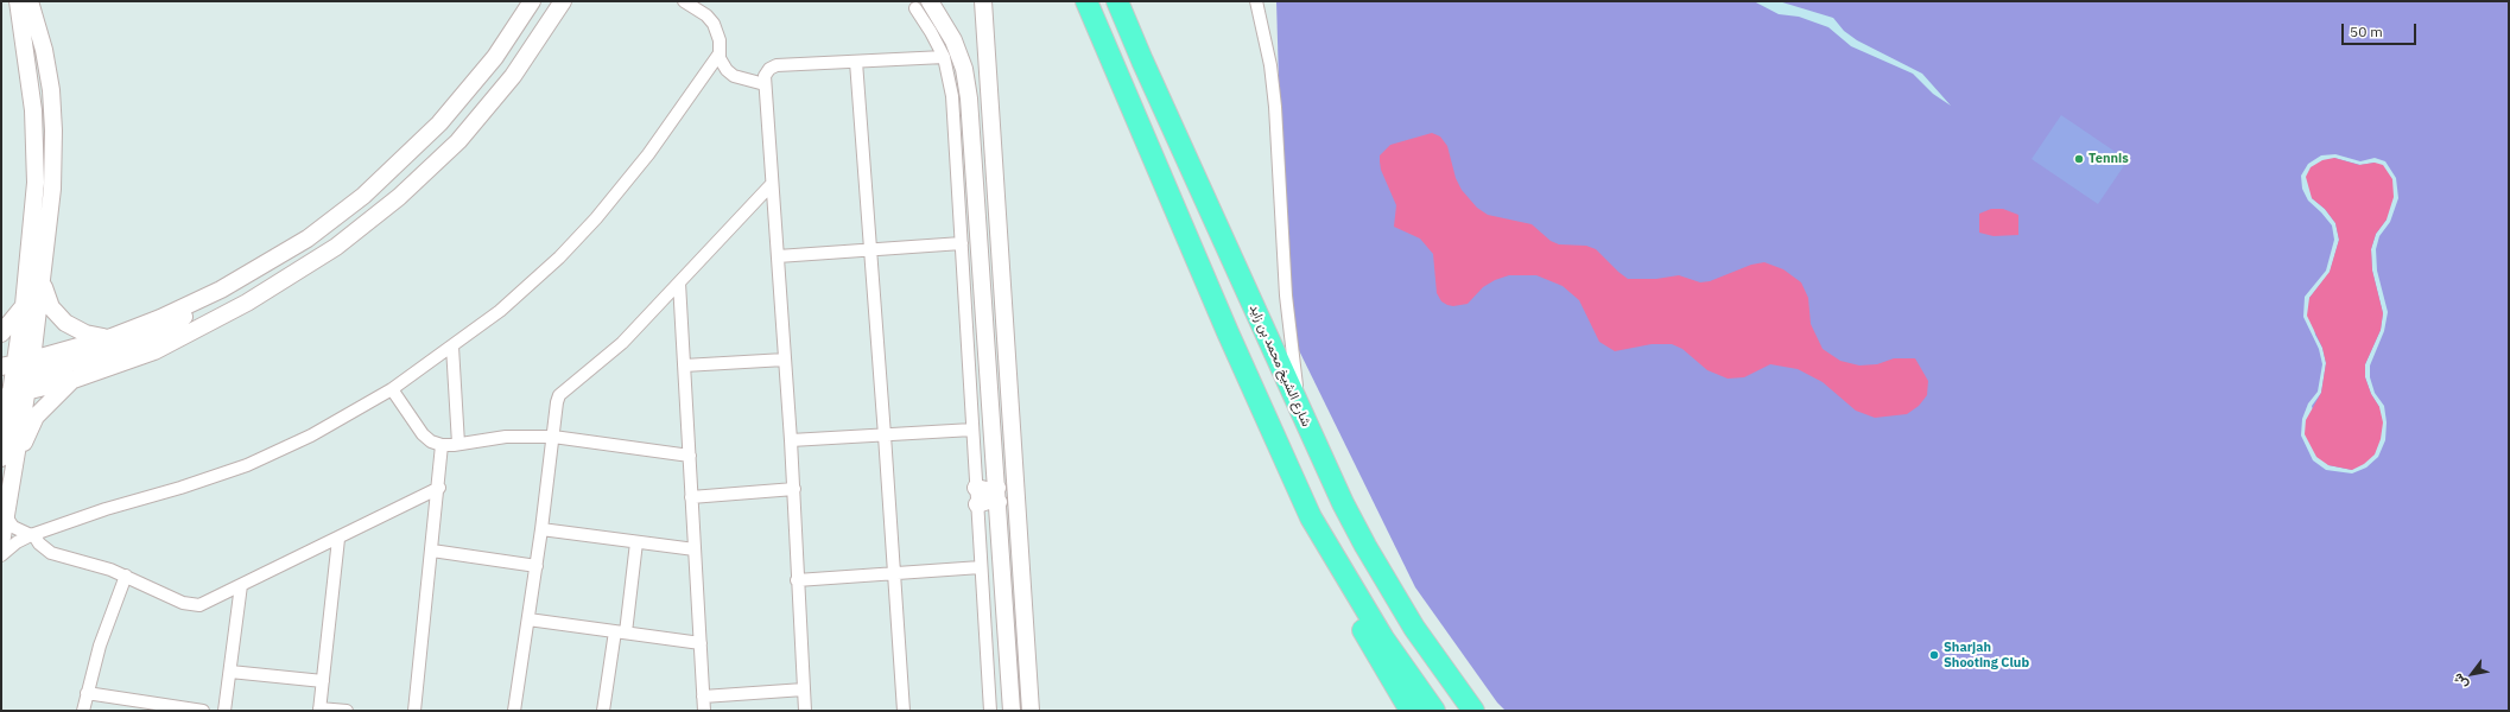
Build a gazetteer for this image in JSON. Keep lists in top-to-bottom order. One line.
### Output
{"streets":{"highway":["شارع الشيخ محمد بن زايد"]},"places":["Tennis","Sharjah Shooting Club"],"scale_bar":"50 m","north":"bottom left"}
